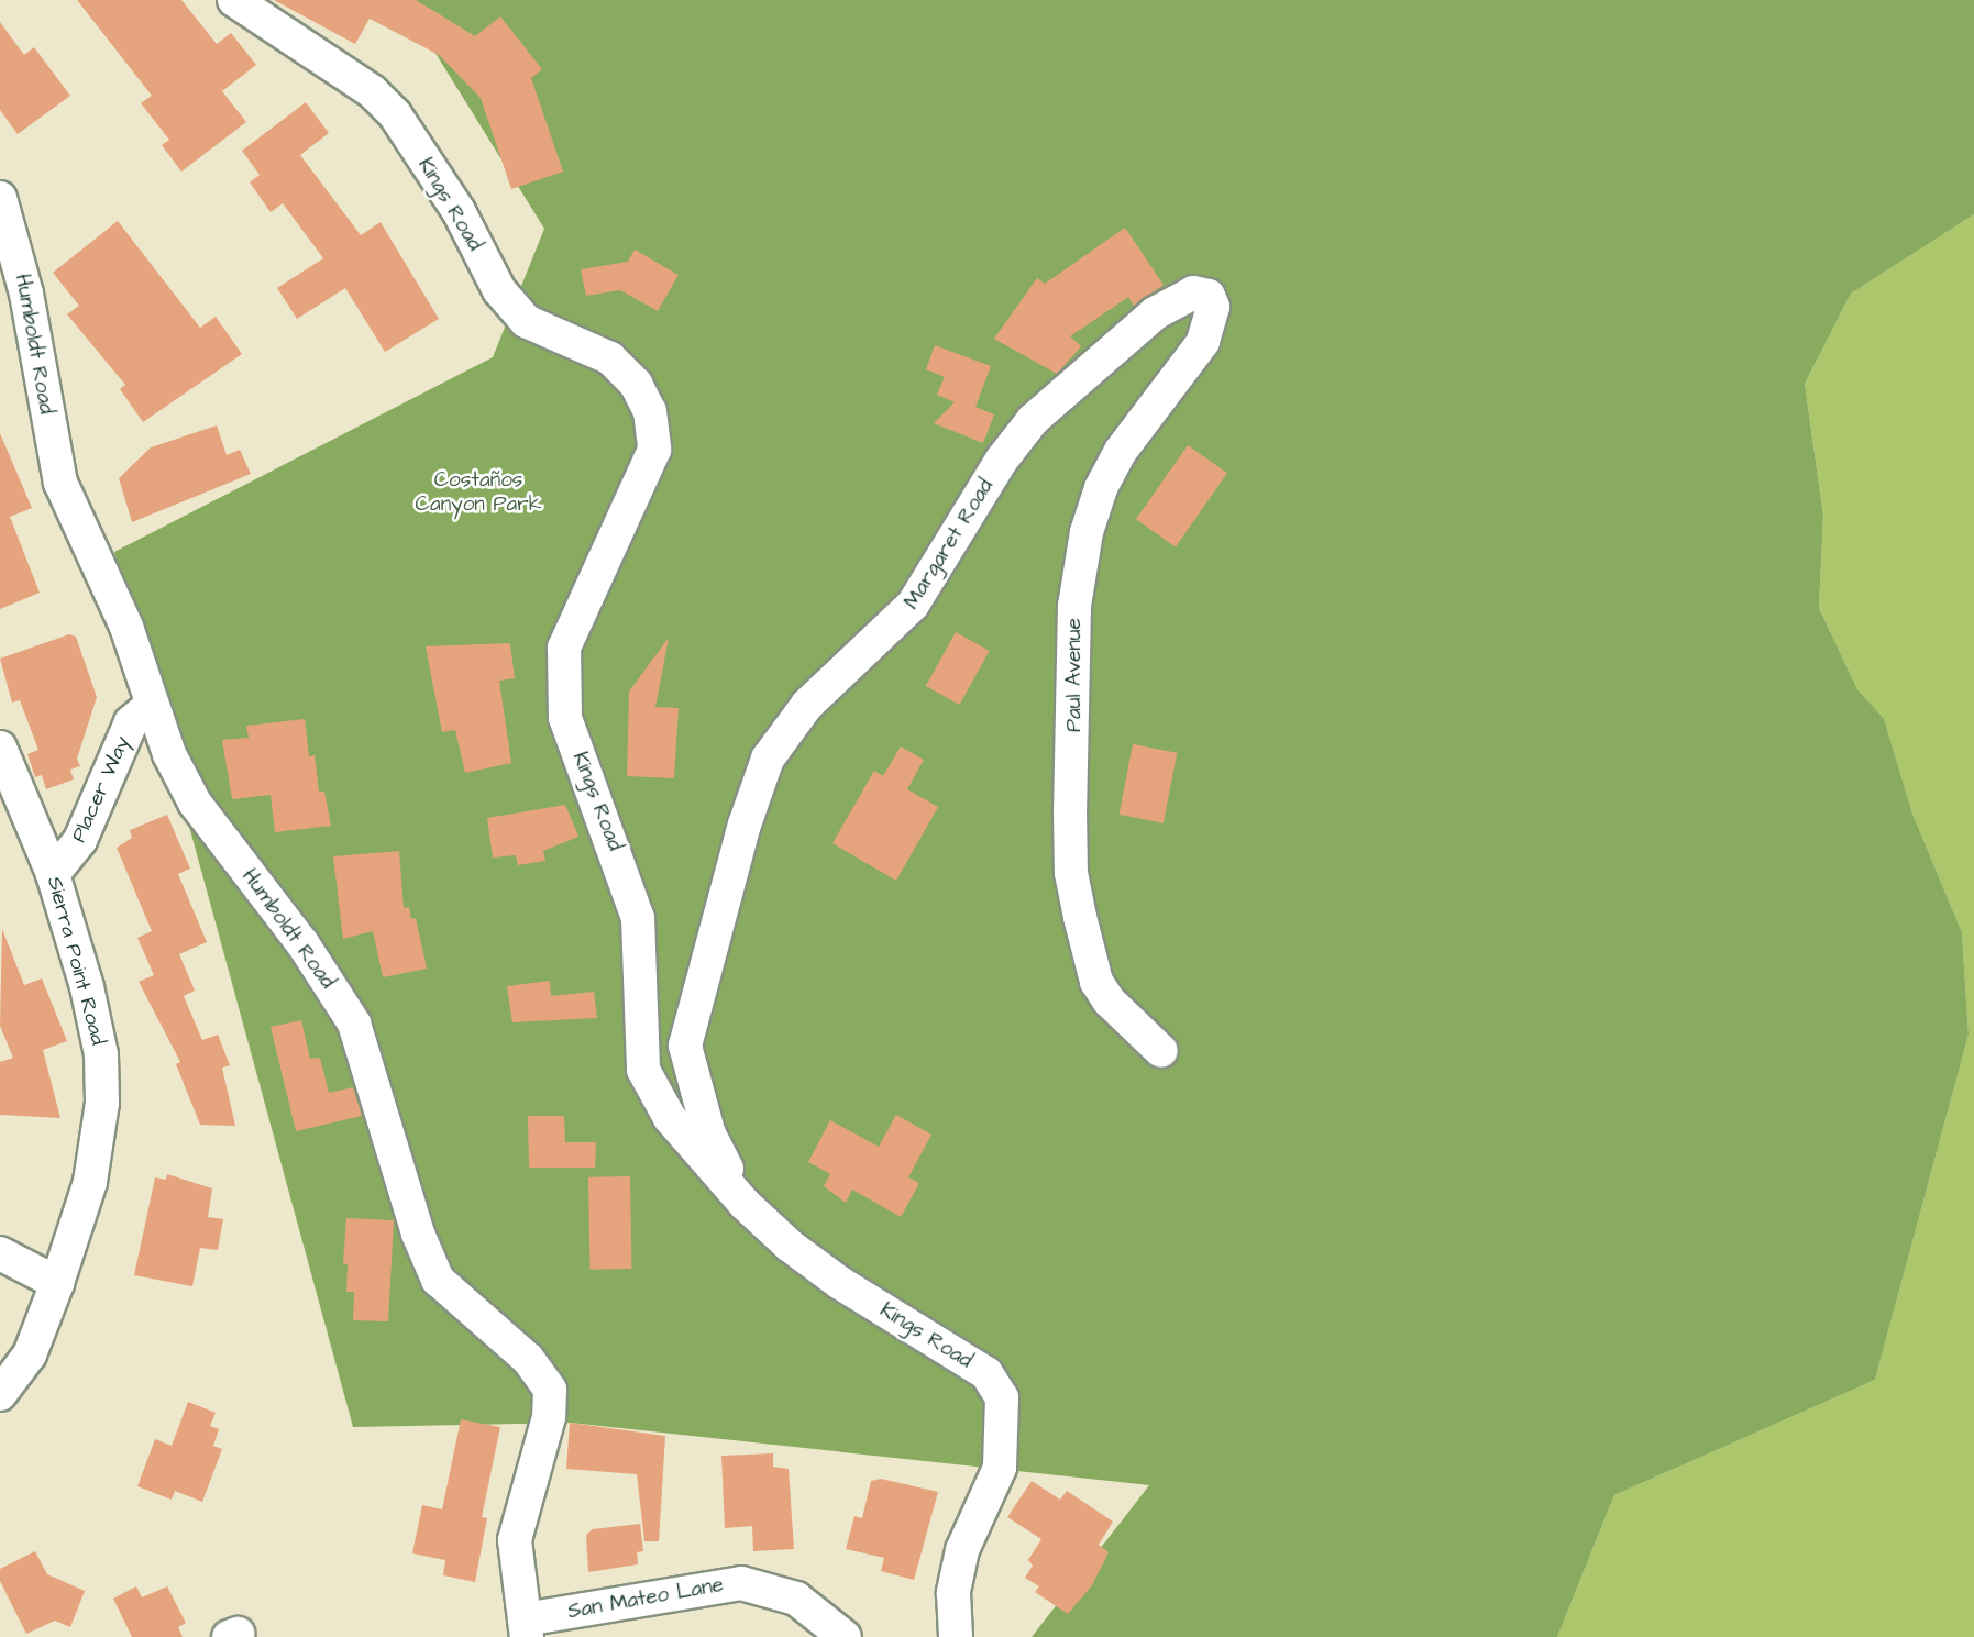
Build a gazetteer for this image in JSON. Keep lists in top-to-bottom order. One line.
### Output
{"streets":{"street":["Kings Road","Humboldt Road","Margaret Road","Paul Avenue","Placer Way","Sierra Point Road","San Mateo Lane"]},"crossings":[["Kings Road","Margaret Road"],["Humboldt Road","Placer Way"],["Humboldt Road","San Mateo Lane"],["Margaret Road","Paul Avenue"],["Placer Way","Sierra Point Road"]],"parks":["Costaños Canyon Park"]}
